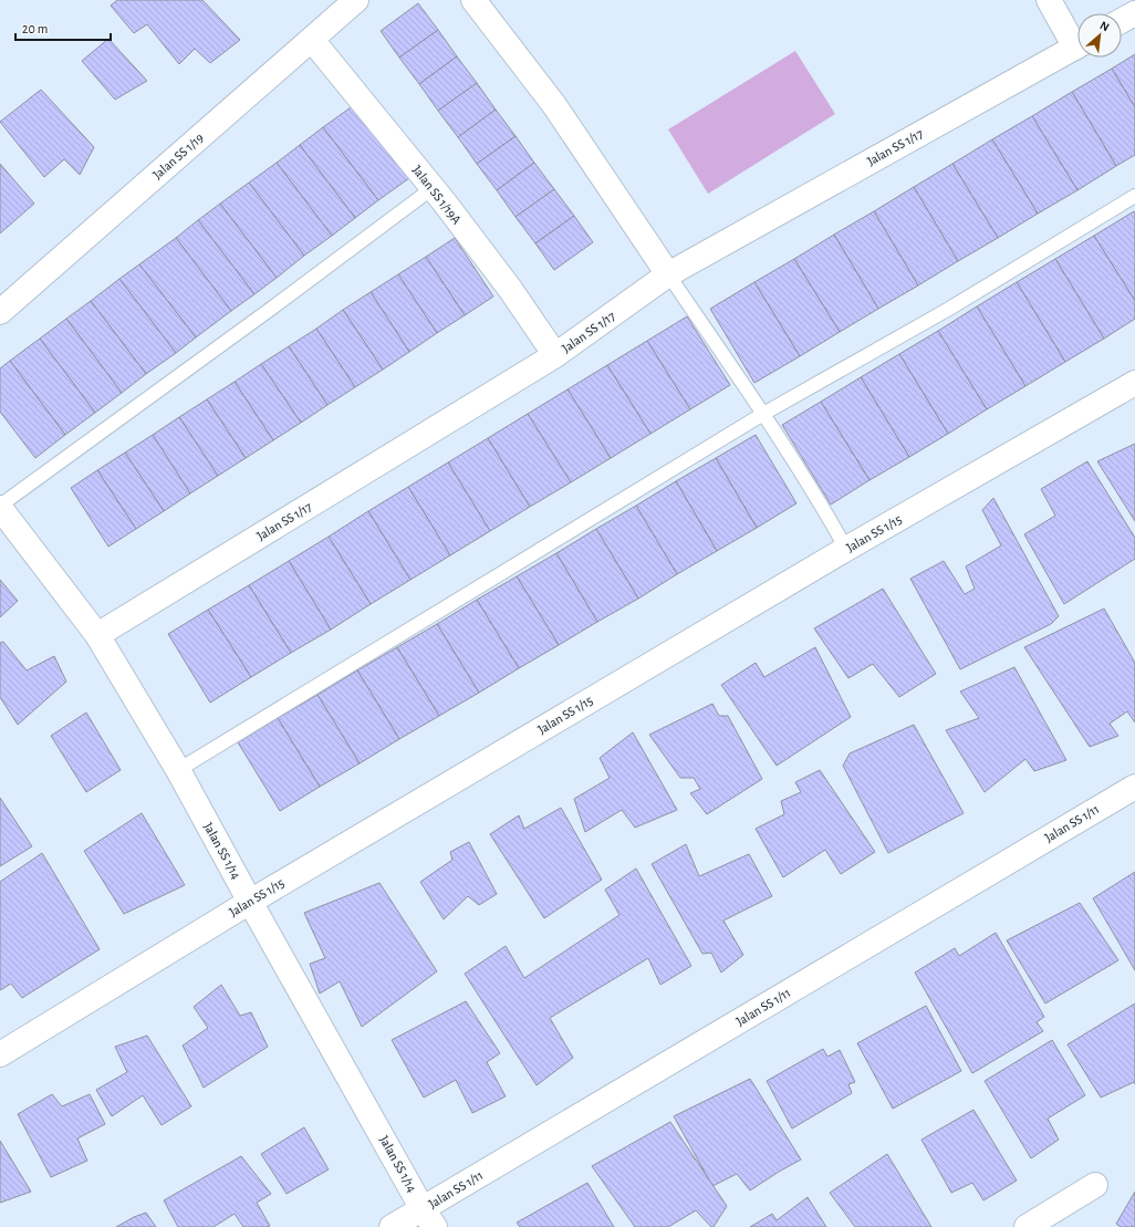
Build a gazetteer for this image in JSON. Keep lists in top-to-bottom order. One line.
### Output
{"streets":{"street":["Jalan SS 1/17","Jalan SS 1/19","Jalan SS 1/19A","Jalan SS 1/15","Jalan SS 1/11","Jalan SS 1/14"]},"crossings":[["Jalan SS 1/17","Jalan SS 1/19A"],["Jalan SS 1/17","Jalan SS 1/14"],["Jalan SS 1/19","Jalan SS 1/19A"],["Jalan SS 1/15","Jalan SS 1/14"],["Jalan SS 1/11","Jalan SS 1/14"]],"scale_bar":"20 m","north":"top right"}
